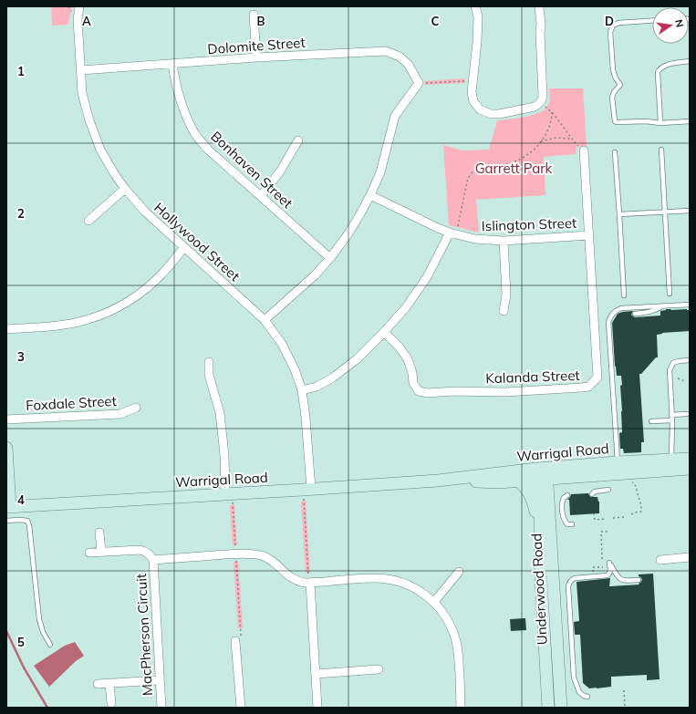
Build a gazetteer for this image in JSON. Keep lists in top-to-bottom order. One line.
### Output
{"streets":{"main road":["Warrigal Road","Underwood Road"],"street":["Dolomite Street","Bonhaven Street","Islington Street","Hollywood Street","Kalanda Street","Foxdale Street","MacPherson Circuit"]},"crossings":[["Dolomite Street","Bonhaven Street"],["Dolomite Street","Hollywood Street"],["Islington Street","Kalanda Street"],["Hollywood Street","Warrigal Road"],["Warrigal Road","Underwood Road"]],"parks":["Garrett Park"],"north":"right","grid":{"columns":["A","B","C","D"],"rows":["1","2","3","4","5"]}}
